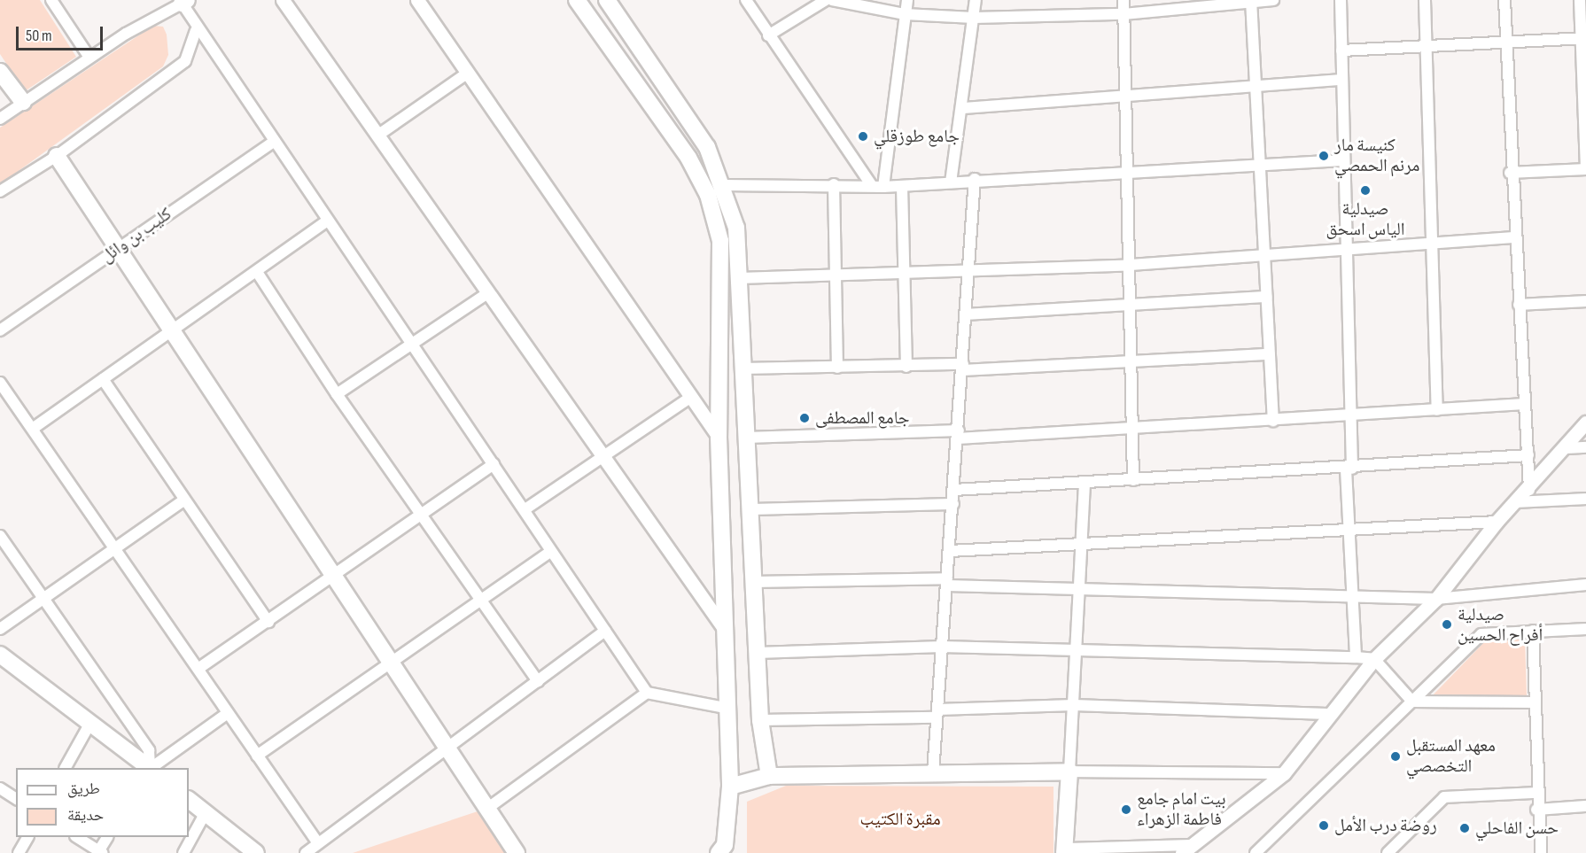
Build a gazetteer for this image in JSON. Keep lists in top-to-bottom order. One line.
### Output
{"streets":{"street":["كليب بن وائل"]},"parks":["مقبرة الكتيب"],"places":["جامع طوزقلي","كنيسة مار مرنم الحمصي","صيدلية الياس اسحق","جامع المصطفى","صيدلية أفراح الحسين","معهد المستقبل التخصصي","بيت امام جامع فاطمة الزهراء","روضة درب الأمل","حسن الفاحلي"],"legend":["طريق","حديقة"],"scale_bar":"50 m"}
